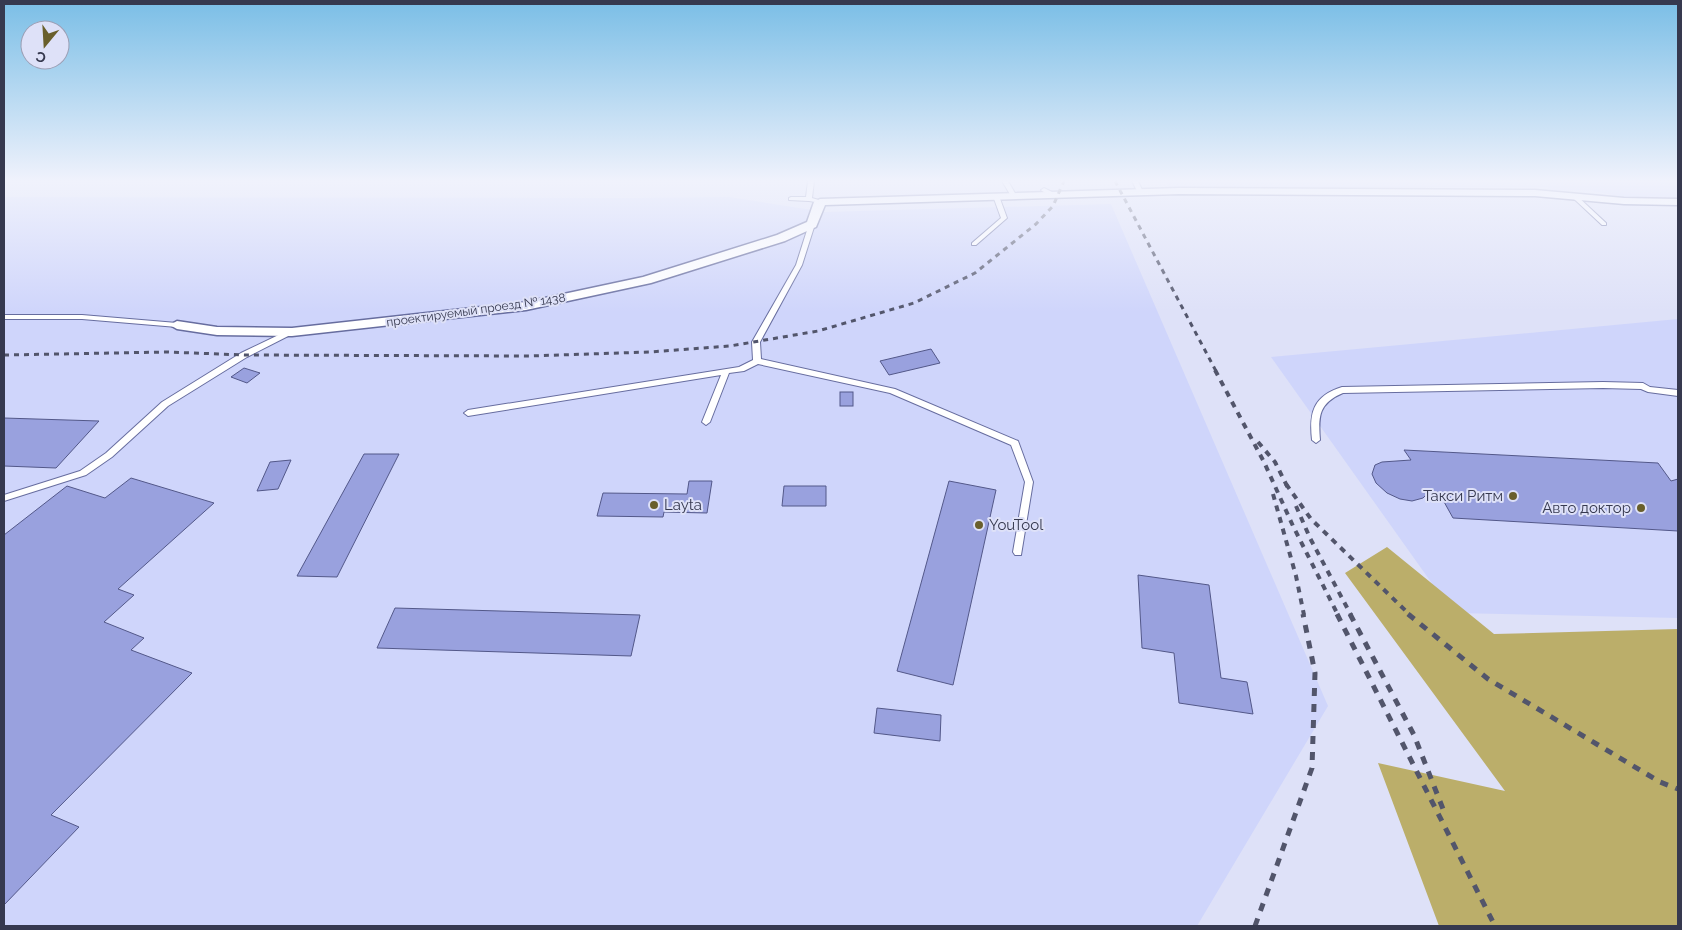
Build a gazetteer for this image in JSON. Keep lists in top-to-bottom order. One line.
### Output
{"streets":{"street":["проектируемый проезд № 1438"]},"places":["Такси Ритм","Layta","Авто доктор","YouTool"],"north":"bottom"}
